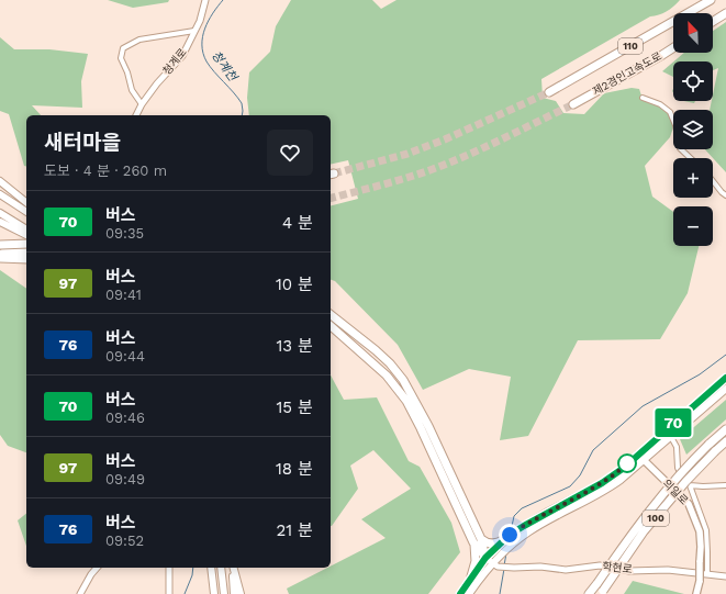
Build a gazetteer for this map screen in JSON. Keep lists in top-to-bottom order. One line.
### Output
{"streets":{"highway":["110","제2경인고속도로","100"],"main road":["의일로"],"street":["청계로","학현로"]},"water":["청계천"],"lines":["bus line 70"],"north":"top left","page":{"on_map":"70","map_buttons":["+","−"],"heading":["새터마을","도보 · 4 분 · 260 m"],"list":[{"mark":"70","name":"버스","note":"09:35","value":"4 분"},{"mark":"97","name":"버스","note":"09:41","value":"10 분"},{"mark":"76","name":"버스","note":"09:44","value":"13 분"},{"mark":"70","name":"버스","note":"09:46","value":"15 분"},{"mark":"97","name":"버스","note":"09:49","value":"18 분"},{"mark":"76","name":"버스","note":"09:52","value":"21 분"}]}}
